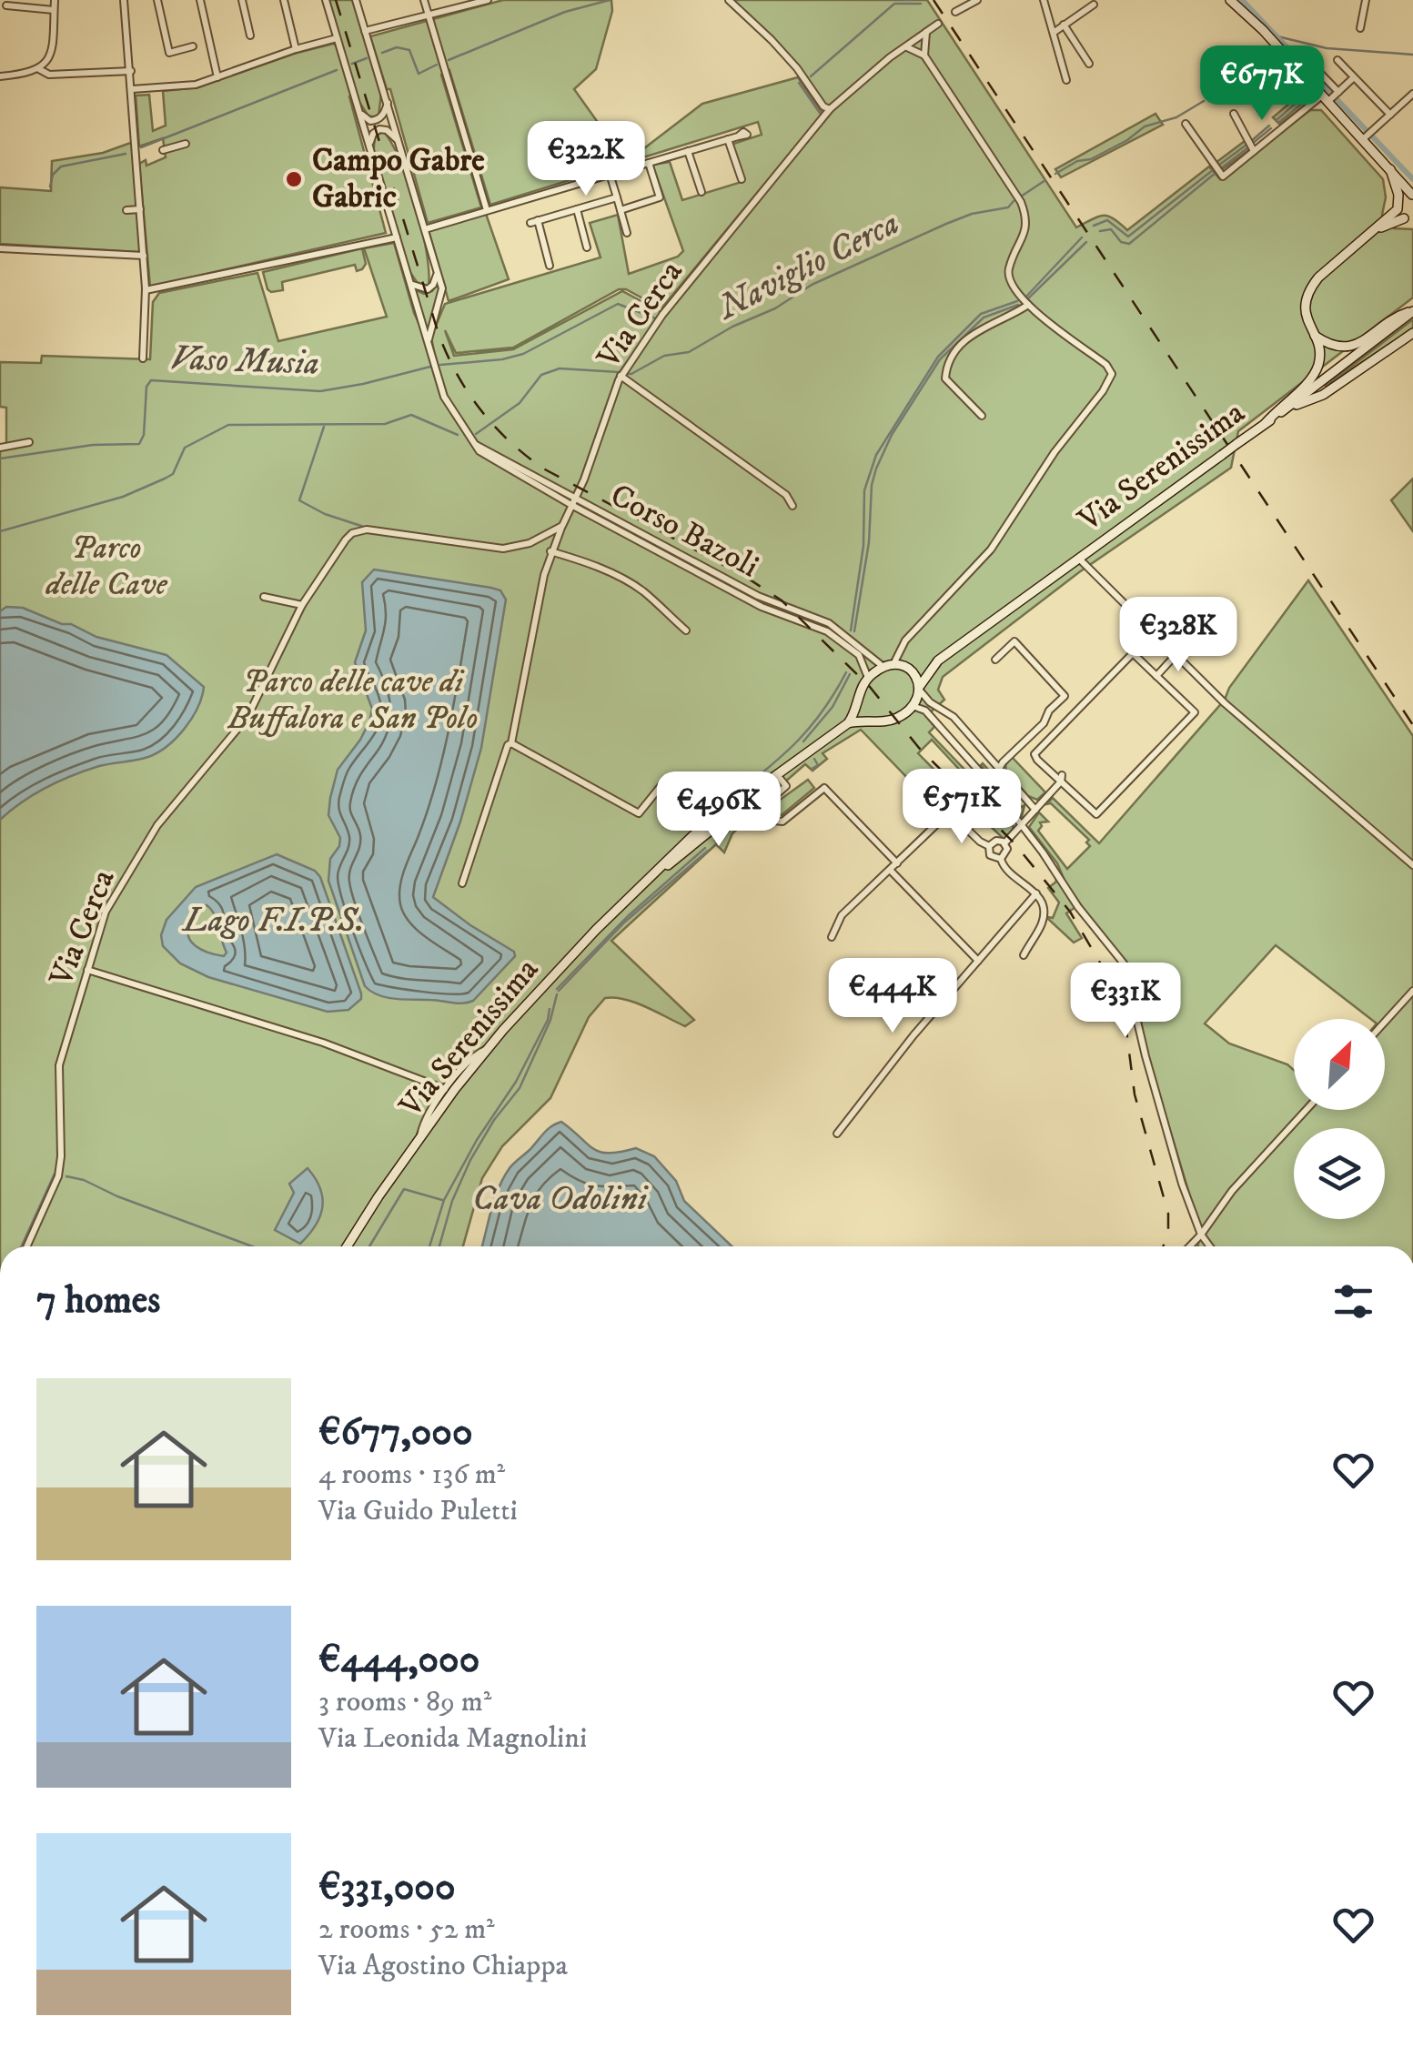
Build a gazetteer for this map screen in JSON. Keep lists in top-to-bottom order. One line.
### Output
{"streets":{"main road":["Via Serenissima"],"street":["Via Cerca","Corso Bazoli"]},"crossings":[["Via Cerca","Corso Bazoli"],["Via Serenissima","Corso Bazoli"]],"water":["Naviglio Cerca","Vaso Musia","Lago F.I.P.S.","Cava Odolini"],"parks":["Parco delle Cave","Parco delle cave di Buffalora e San Polo"],"places":["Campo Gabre Gabric"],"north":"top right","page":{"price":["€677K","€322K","€328K","€571K","€496K","€444K","€331K"],"heading":"7 homes","list":[{"name":"€677,000","note":"4 rooms · 136 m² · Via Guido Puletti"},{"name":"€444,000","note":"3 rooms · 89 m² · Via Leonida Magnolini"},{"name":"€331,000","note":"2 rooms · 52 m² · Via Agostino Chiappa"}]}}
